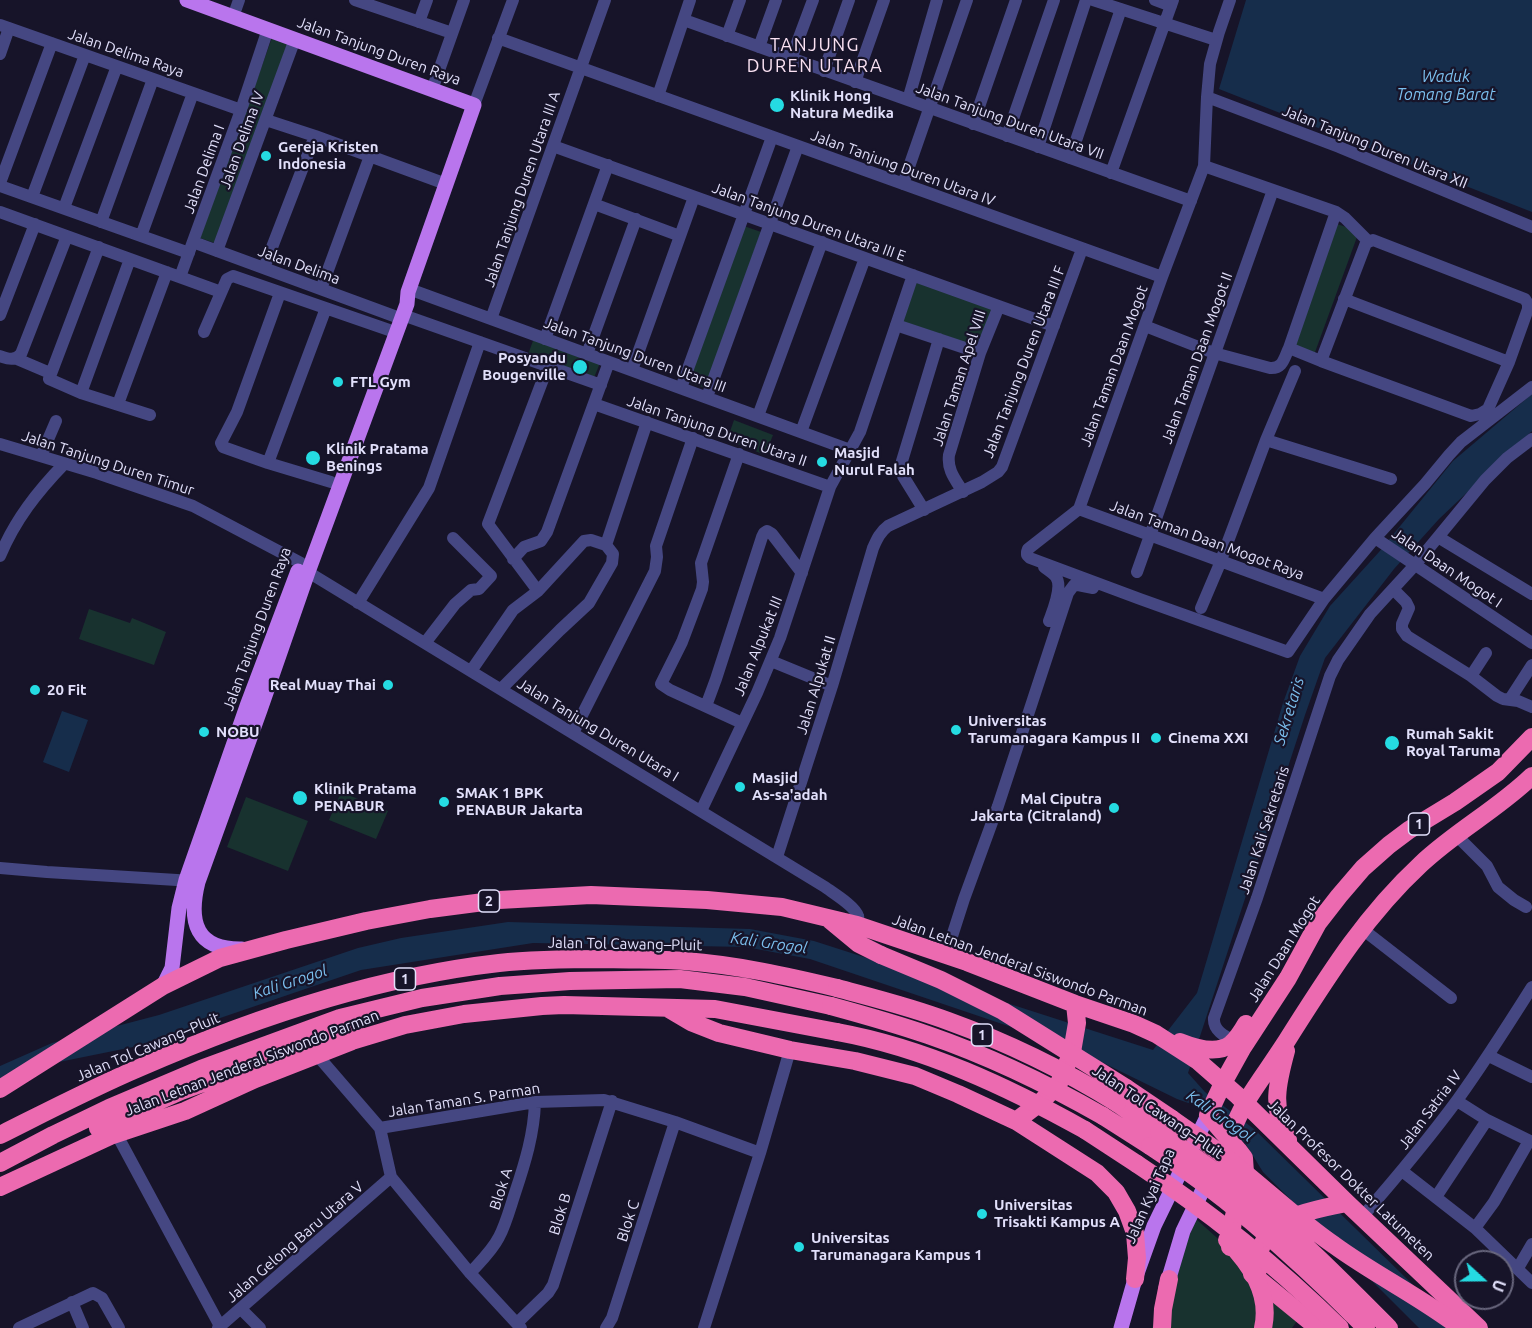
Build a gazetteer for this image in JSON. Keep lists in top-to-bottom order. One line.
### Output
{"streets":{"highway":["1","2","Jalan Tol Cawang–Pluit","Jalan Daan Mogot","Jalan Letnan Jenderal Siswondo Parman","Jalan Profesor Dokter Latumeten"],"main road":["Jalan Tanjung Duren Raya","Jalan Kyai Tapa"],"street":["Jalan Delima Raya","Jalan Tanjung Duren Utara VII","Jalan Delima IV","Jalan Tanjung Duren Utara XII","Jalan Tanjung Duren Utara IV","Jalan Delima I","Jalan Tanjung Duren Utara III A","Jalan Tanjung Duren Utara III E","Jalan Delima","Jalan Tanjung Duren Utara III","Jalan Taman Daan Mogot II","Jalan Tanjung Duren Utara III F","Jalan Taman Daan Mogot","Jalan Taman Apel VIII","Jalan Tanjung Duren Utara II","Jalan Tanjung Duren Timur","Jalan Taman Daan Mogot Raya","Jalan Daan Mogot I","Jalan Alpukat III","Jalan Alpukat II","Jalan Tanjung Duren Utara I","Jalan Kali Sekretaris","Jalan Taman S. Parman","Jalan Satria IV","Blok A","Blok B","Blok C","Jalan Gelong Baru Utara V"]},"crossings":[["Jalan Tanjung Duren Raya","Jalan Delima IV"],["Jalan Tanjung Duren Raya","Jalan Delima I"],["Jalan Tanjung Duren Raya","Jalan Delima"],["Jalan Tanjung Duren Raya","Jalan Tanjung Duren Utara III"],["Jalan Tanjung Duren Raya","Jalan Tanjung Duren Timur"],["Jalan Tanjung Duren Raya","Jalan Tanjung Duren Utara I"],["Jalan Tanjung Duren Raya","Jalan Letnan Jenderal Siswondo Parman"],["Jalan Delima Raya","Jalan Delima I"],["Jalan Tanjung Duren Utara VII","Jalan Taman Daan Mogot"],["Jalan Delima IV","Jalan Delima"],["Jalan Tanjung Duren Utara XII","Jalan Taman Daan Mogot"],["Jalan Tanjung Duren Utara IV","Jalan Tanjung Duren Utara III A"],["Jalan Tanjung Duren Utara IV","Jalan Tanjung Duren Utara III F"],["Jalan Tanjung Duren Utara IV","Jalan Taman Daan Mogot"],["Jalan Delima I","Jalan Delima"],["Jalan Tanjung Duren Utara III A","Jalan Tanjung Duren Utara III E"],["Jalan Tanjung Duren Utara III A","Jalan Tanjung Duren Utara III"],["Jalan Tanjung Duren Utara III E","Jalan Tanjung Duren Utara III F"],["Jalan Tanjung Duren Utara III E","Jalan Taman Apel VIII"],["Jalan Tanjung Duren Utara III E","Jalan Alpukat III"],["Jalan Tanjung Duren Utara III","Jalan Alpukat III"],["Jalan Taman Daan Mogot II","Jalan Taman Daan Mogot Raya"],["Jalan Tanjung Duren Utara III F","Jalan Taman Apel VIII"],["Jalan Tanjung Duren Utara III F","Jalan Alpukat II"],["Jalan Taman Daan Mogot","Jalan Taman Daan Mogot Raya"],["Jalan Tanjung Duren Utara II","Jalan Alpukat III"],["Jalan Tanjung Duren Timur","Jalan Tanjung Duren Utara I"],["Jalan Taman Daan Mogot Raya","Jalan Daan Mogot I"],["Jalan Daan Mogot I","Jalan Kali Sekretaris"],["Jalan Alpukat III","Jalan Tanjung Duren Utara I"],["Jalan Alpukat II","Jalan Tanjung Duren Utara I"],["Jalan Tanjung Duren Utara I","Jalan Letnan Jenderal Siswondo Parman"],["1","Jalan Profesor Dokter Latumeten"],["Jalan Daan Mogot","Jalan Profesor Dokter Latumeten"],["Jalan Daan Mogot","Jalan Kyai Tapa"],["Jalan Letnan Jenderal Siswondo Parman","Jalan Taman S. Parman"],["Jalan Taman S. Parman","Blok A"],["Jalan Taman S. Parman","Blok B"],["Jalan Taman S. Parman","Blok C"],["Jalan Taman S. Parman","Jalan Gelong Baru Utara V"],["Jalan Satria IV","Jalan Profesor Dokter Latumeten"],["Jalan Profesor Dokter Latumeten","Jalan Kyai Tapa"]],"districts":["TANJUNG DUREN UTARA"],"water":["Waduk Tomang Barat","Sekretaris","Kali Grogol"],"places":["Klinik Hong Natura Medika","Gereja Kristen Indonesia","Posyandu Bougenville","FTL Gym","Klinik Pratama Benings","Masjid Nurul Falah","Real Muay Thai","20 Fit","Universitas Tarumanagara Kampus II","NOBU","Cinema XXI","Rumah Sakit Royal Taruma","Masjid As-sa'adah","Klinik Pratama PENABUR","SMAK 1 BPK PENABUR Jakarta","Mal Ciputra Jakarta (Citraland)","Universitas Trisakti Kampus A","Universitas Tarumanagara Kampus 1"],"north":"right"}
